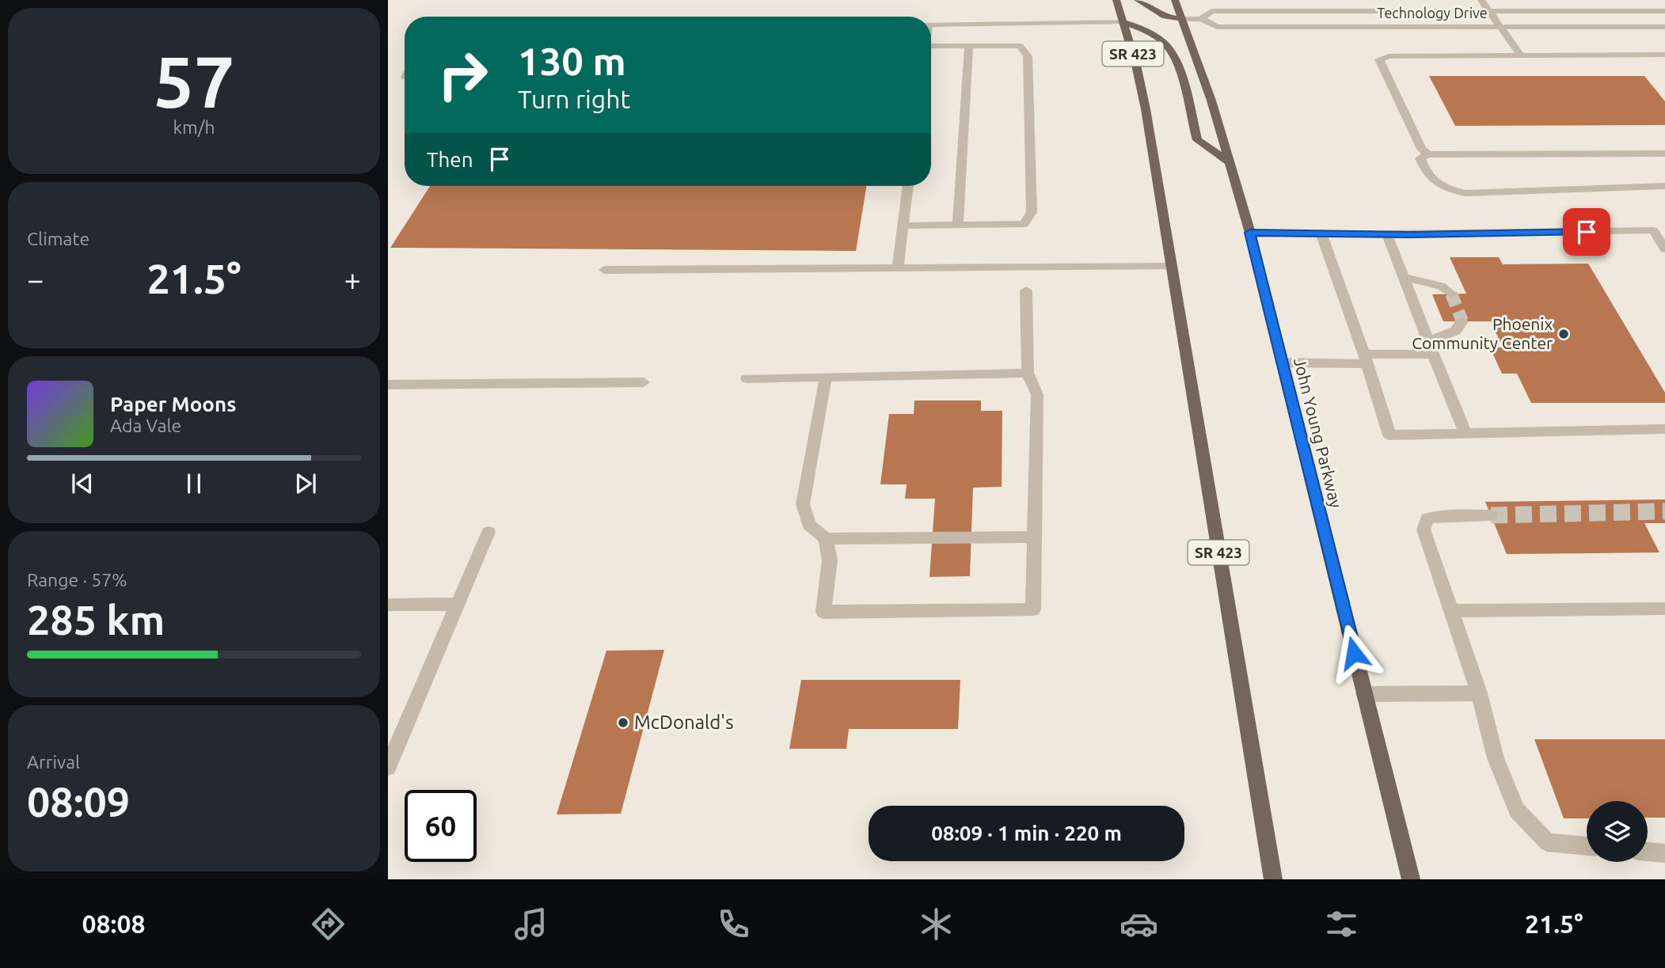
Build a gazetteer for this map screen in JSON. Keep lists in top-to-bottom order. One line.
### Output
{"streets":{"main road":["SR 423","John Young Parkway"],"street":["Technology Drive"]},"crossings":[["Technology Drive","John Young Parkway"]],"places":["Phoenix Community Center","McDonald's"],"page":{"tile":[["57","km/h"],"Climate",["Range · 57%","285 km"],["Arrival","08:09"]],"turn":["130 m","Turn right"],"then":"Then","heat":["−","21.5°","+"],"song":["Paper Moons","Ada Vale"],"limit":"60","trip":"08:09 · 1 min · 220 m","tabs":["08:08","21.5°"]}}
